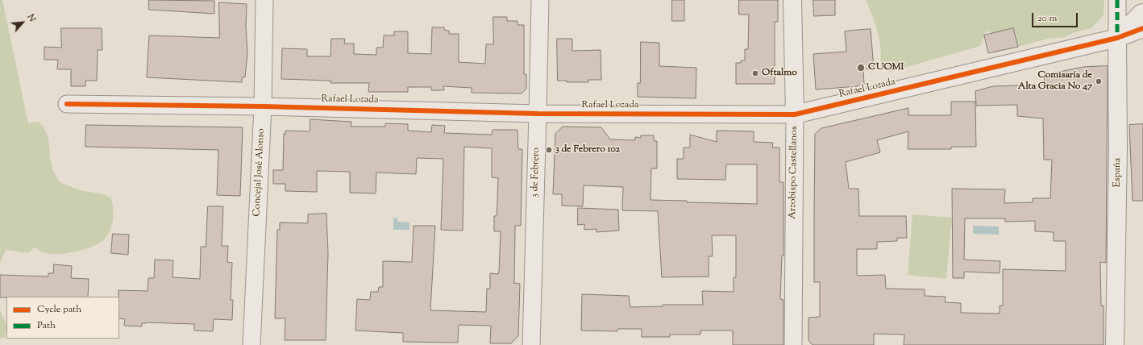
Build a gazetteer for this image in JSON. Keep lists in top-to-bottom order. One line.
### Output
{"streets":{"street":["Rafael Lozada","Concejal José Alonso","3 de Febrero","Arzobispo Castellanos","España"]},"crossings":[["Rafael Lozada","Concejal José Alonso"],["Rafael Lozada","3 de Febrero"],["Rafael Lozada","Arzobispo Castellanos"],["Rafael Lozada","España"]],"places":["CUOMI","Oftalmo","Comisaría de Alta Gracia No 47","3 de Febrero 102"],"legend":["Cycle path","Path"],"scale_bar":"20 m","north":"top right"}
